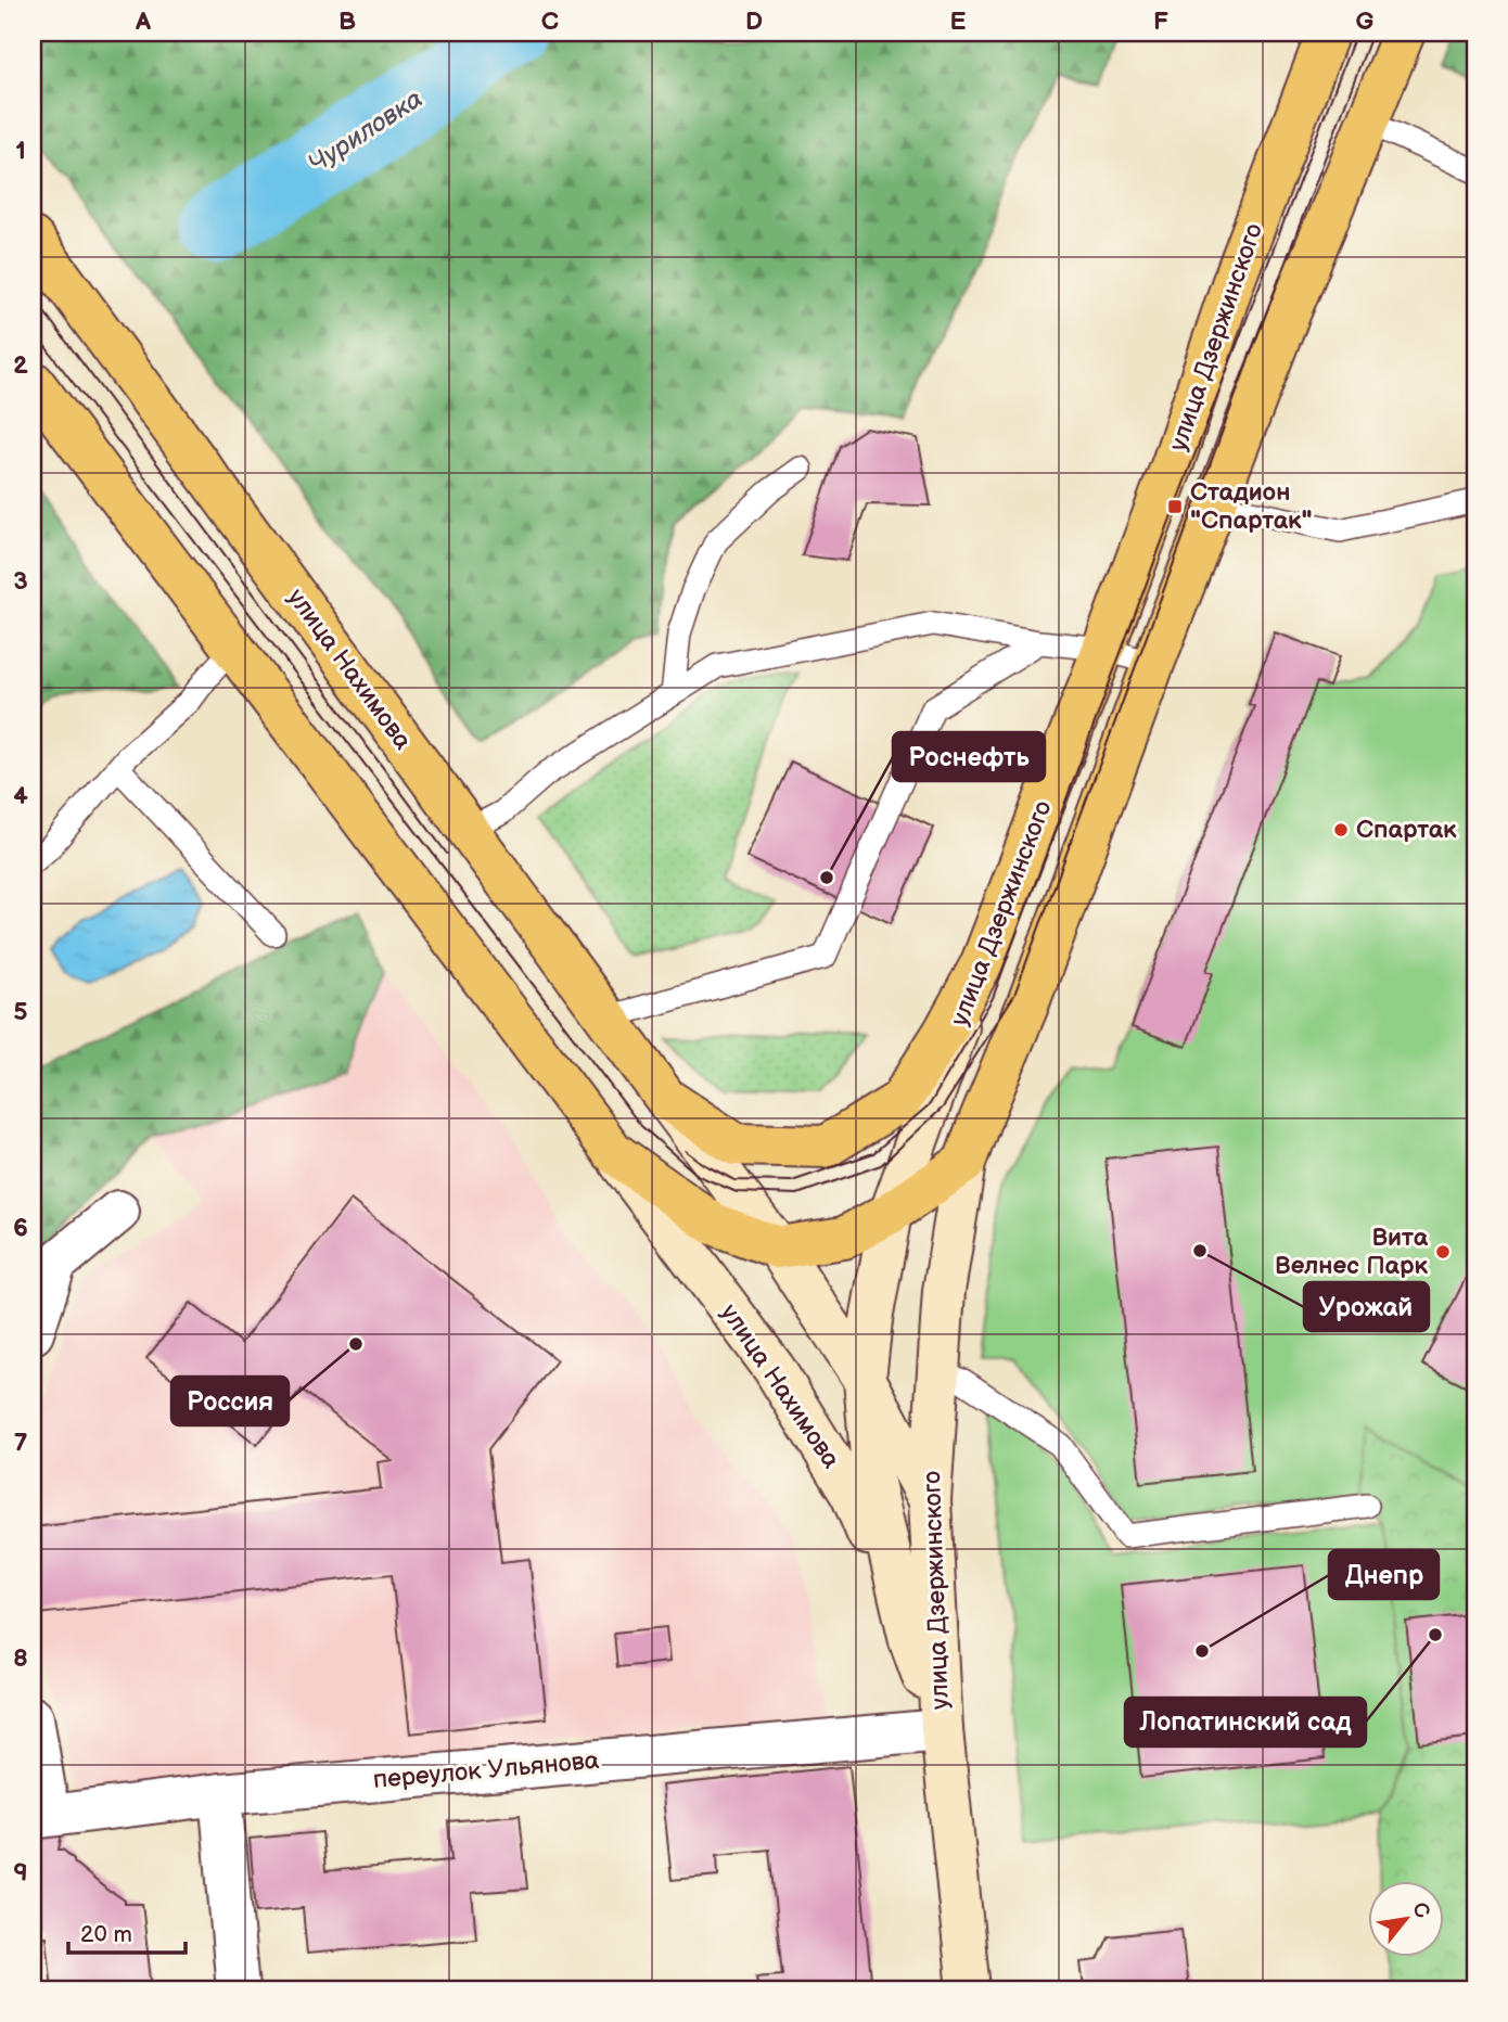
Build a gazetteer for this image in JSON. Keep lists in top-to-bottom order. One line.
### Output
{"streets":{"main road":["улица Дзержинского","улица Нахимова"],"street":["переулок Ульянова"]},"crossings":[["улица Дзержинского","улица Нахимова"],["улица Дзержинского","переулок Ульянова"]],"water":["Чуриловка"],"places":{"transit":["Стадион \"Спартак\""],"other":["Спартак","Роснефть","Урожай","Вита Велнес Парк","Россия","Лопатинский сад","Днепр"]},"scale_bar":"20 m","north":"top right","grid":{"columns":["A","B","C","D","E","F","G"],"rows":["1","2","3","4","5","6","7","8","9"]}}
